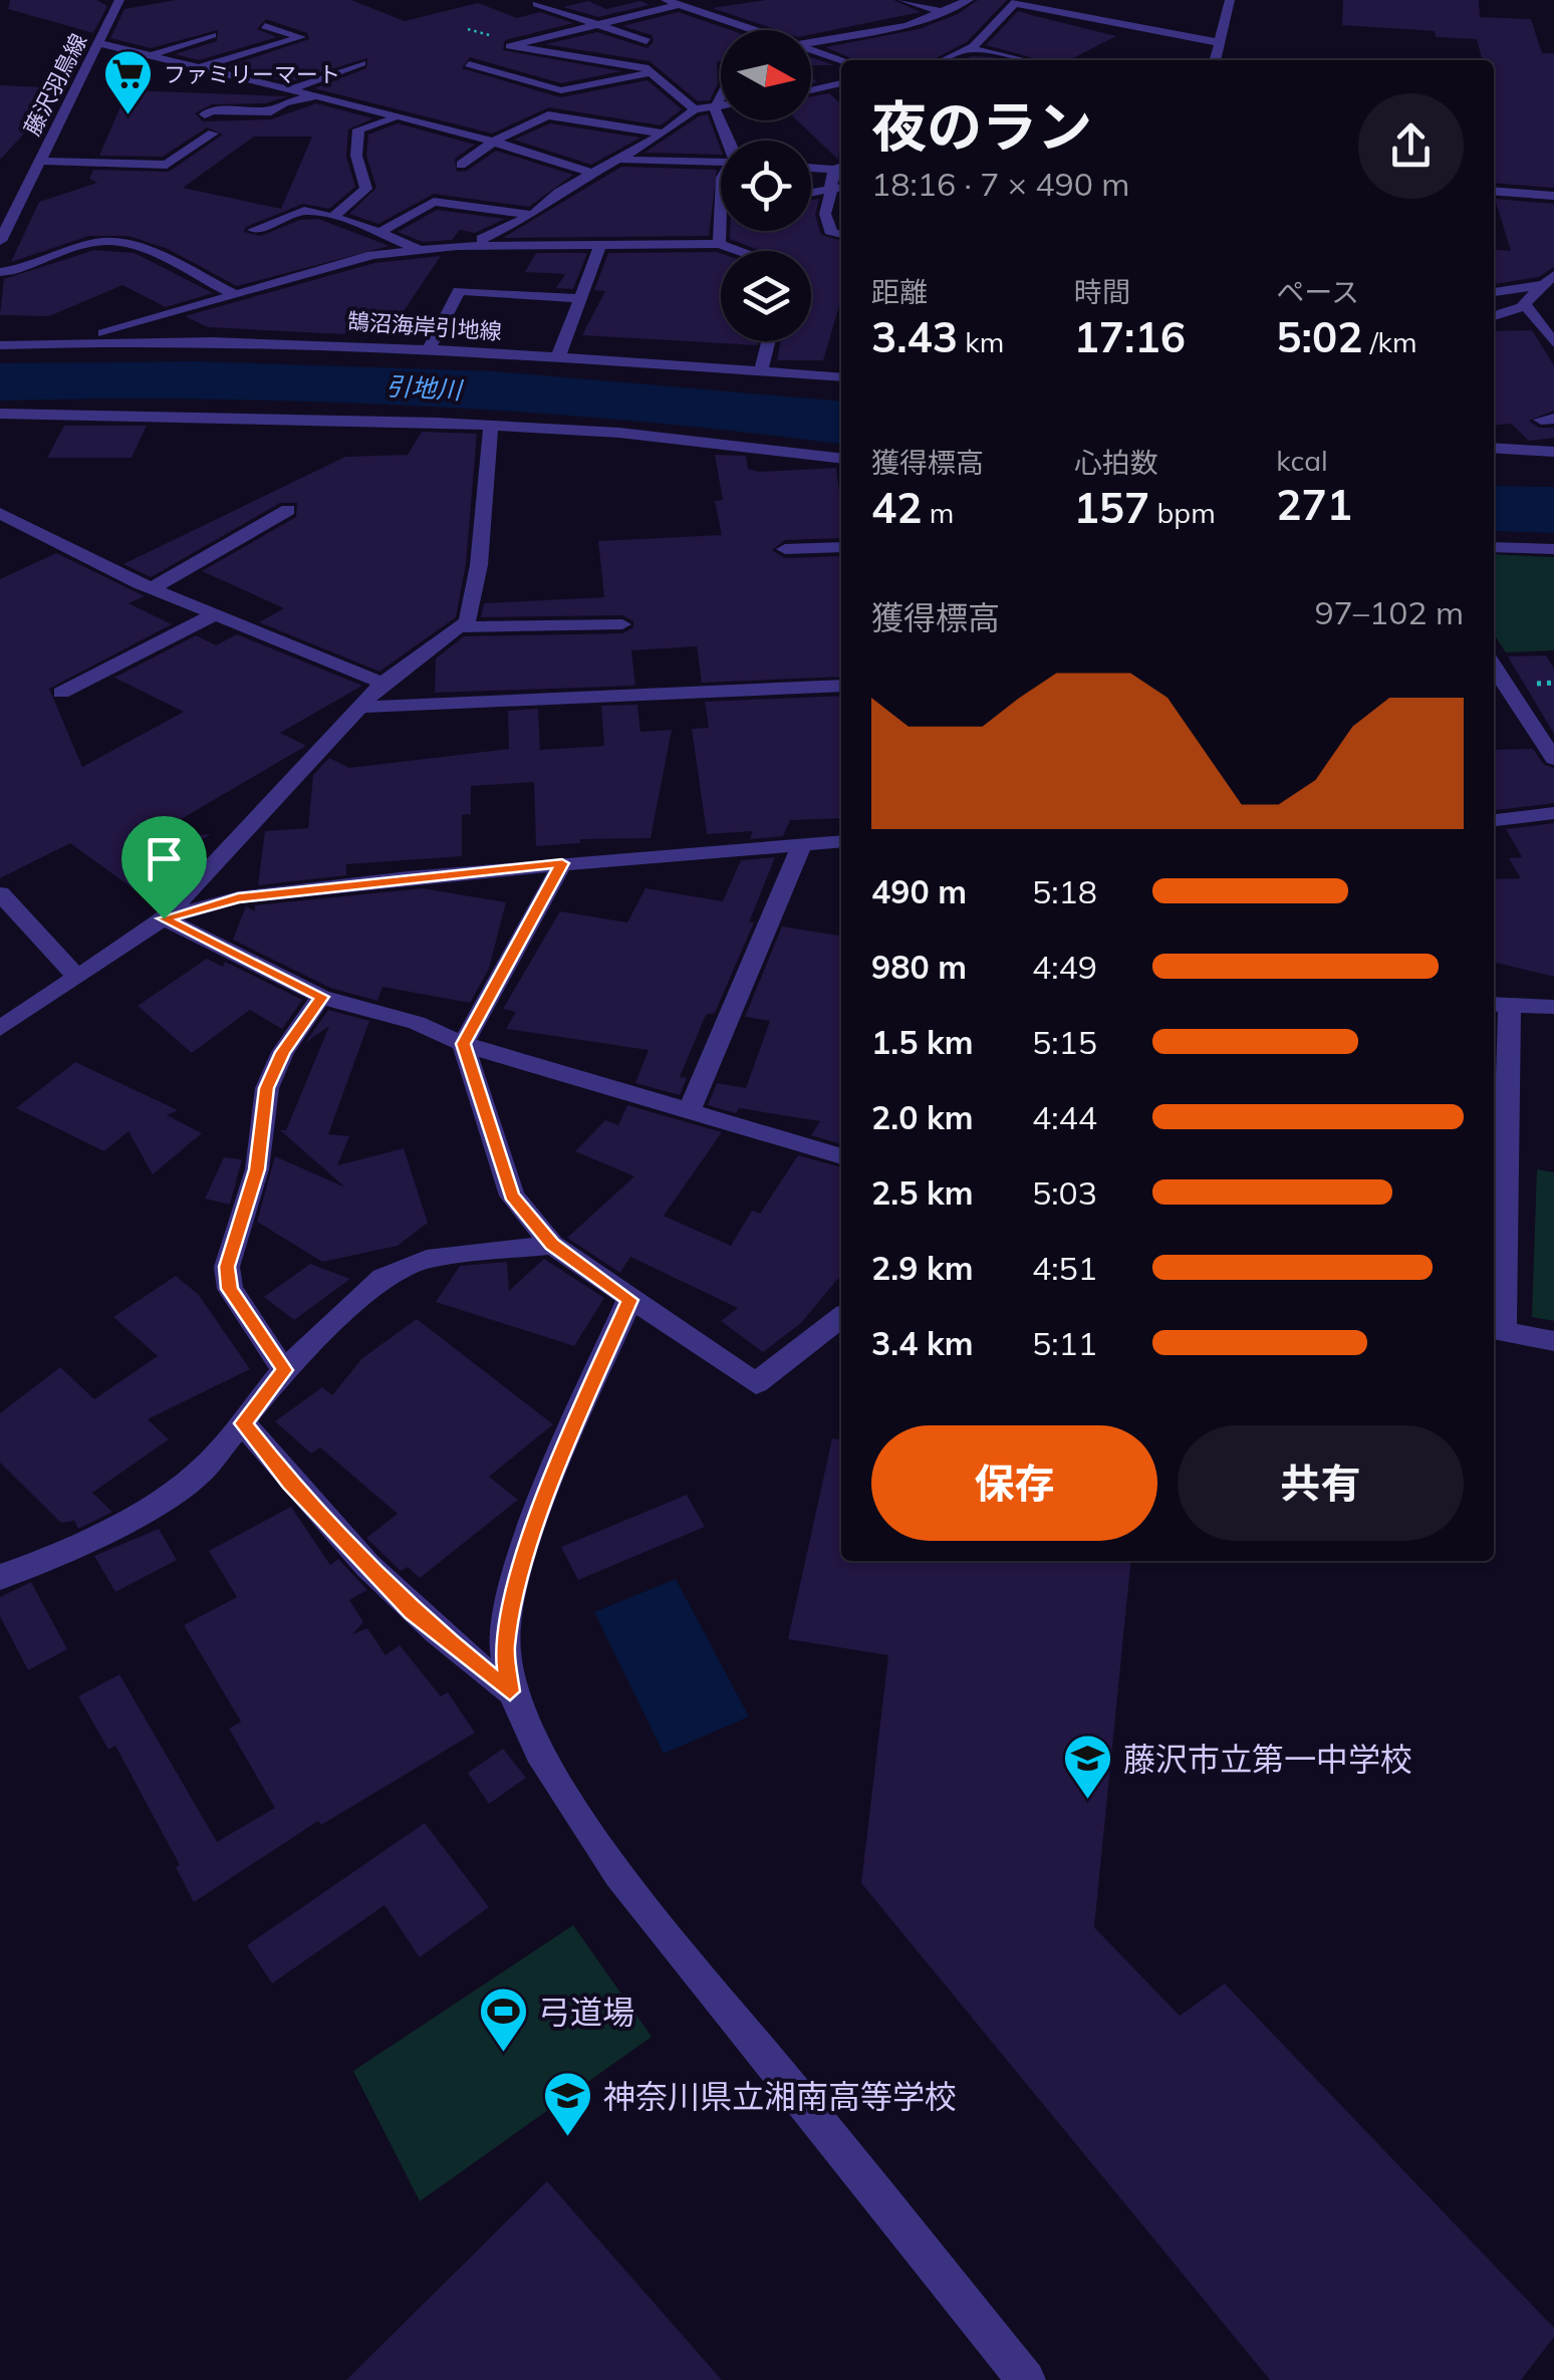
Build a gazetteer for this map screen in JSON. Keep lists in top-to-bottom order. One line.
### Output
{"streets":{"street":["藤沢羽鳥線","鵠沼海岸引地線"]},"water":["引地川"],"places":{"supermarket":["ファミリーマート"],"school or university":["藤沢市立第一中学校","神奈川県立湘南高等学校"],"sports":["弓道場"]},"north":"right","page":{"heading":["夜のラン","18:16 · 7 × 490 m"],"stats":[["距離","3.43 km"],["時間","17:16"],["ペース","5:02 /km"],["獲得標高","42 m"],["心拍数","157 bpm"],["kcal","271"]],"chart":["獲得標高","97–102 m"],"list":[{"name":"490 m","note":"5:18"},{"name":"980 m","note":"4:49"},{"name":"1.5 km","note":"5:15"},{"name":"2.0 km","note":"4:44"},{"name":"2.5 km","note":"5:03"},{"name":"2.9 km","note":"4:51"},{"name":"3.4 km","note":"5:11"}],"buttons":["保存","共有"]}}
